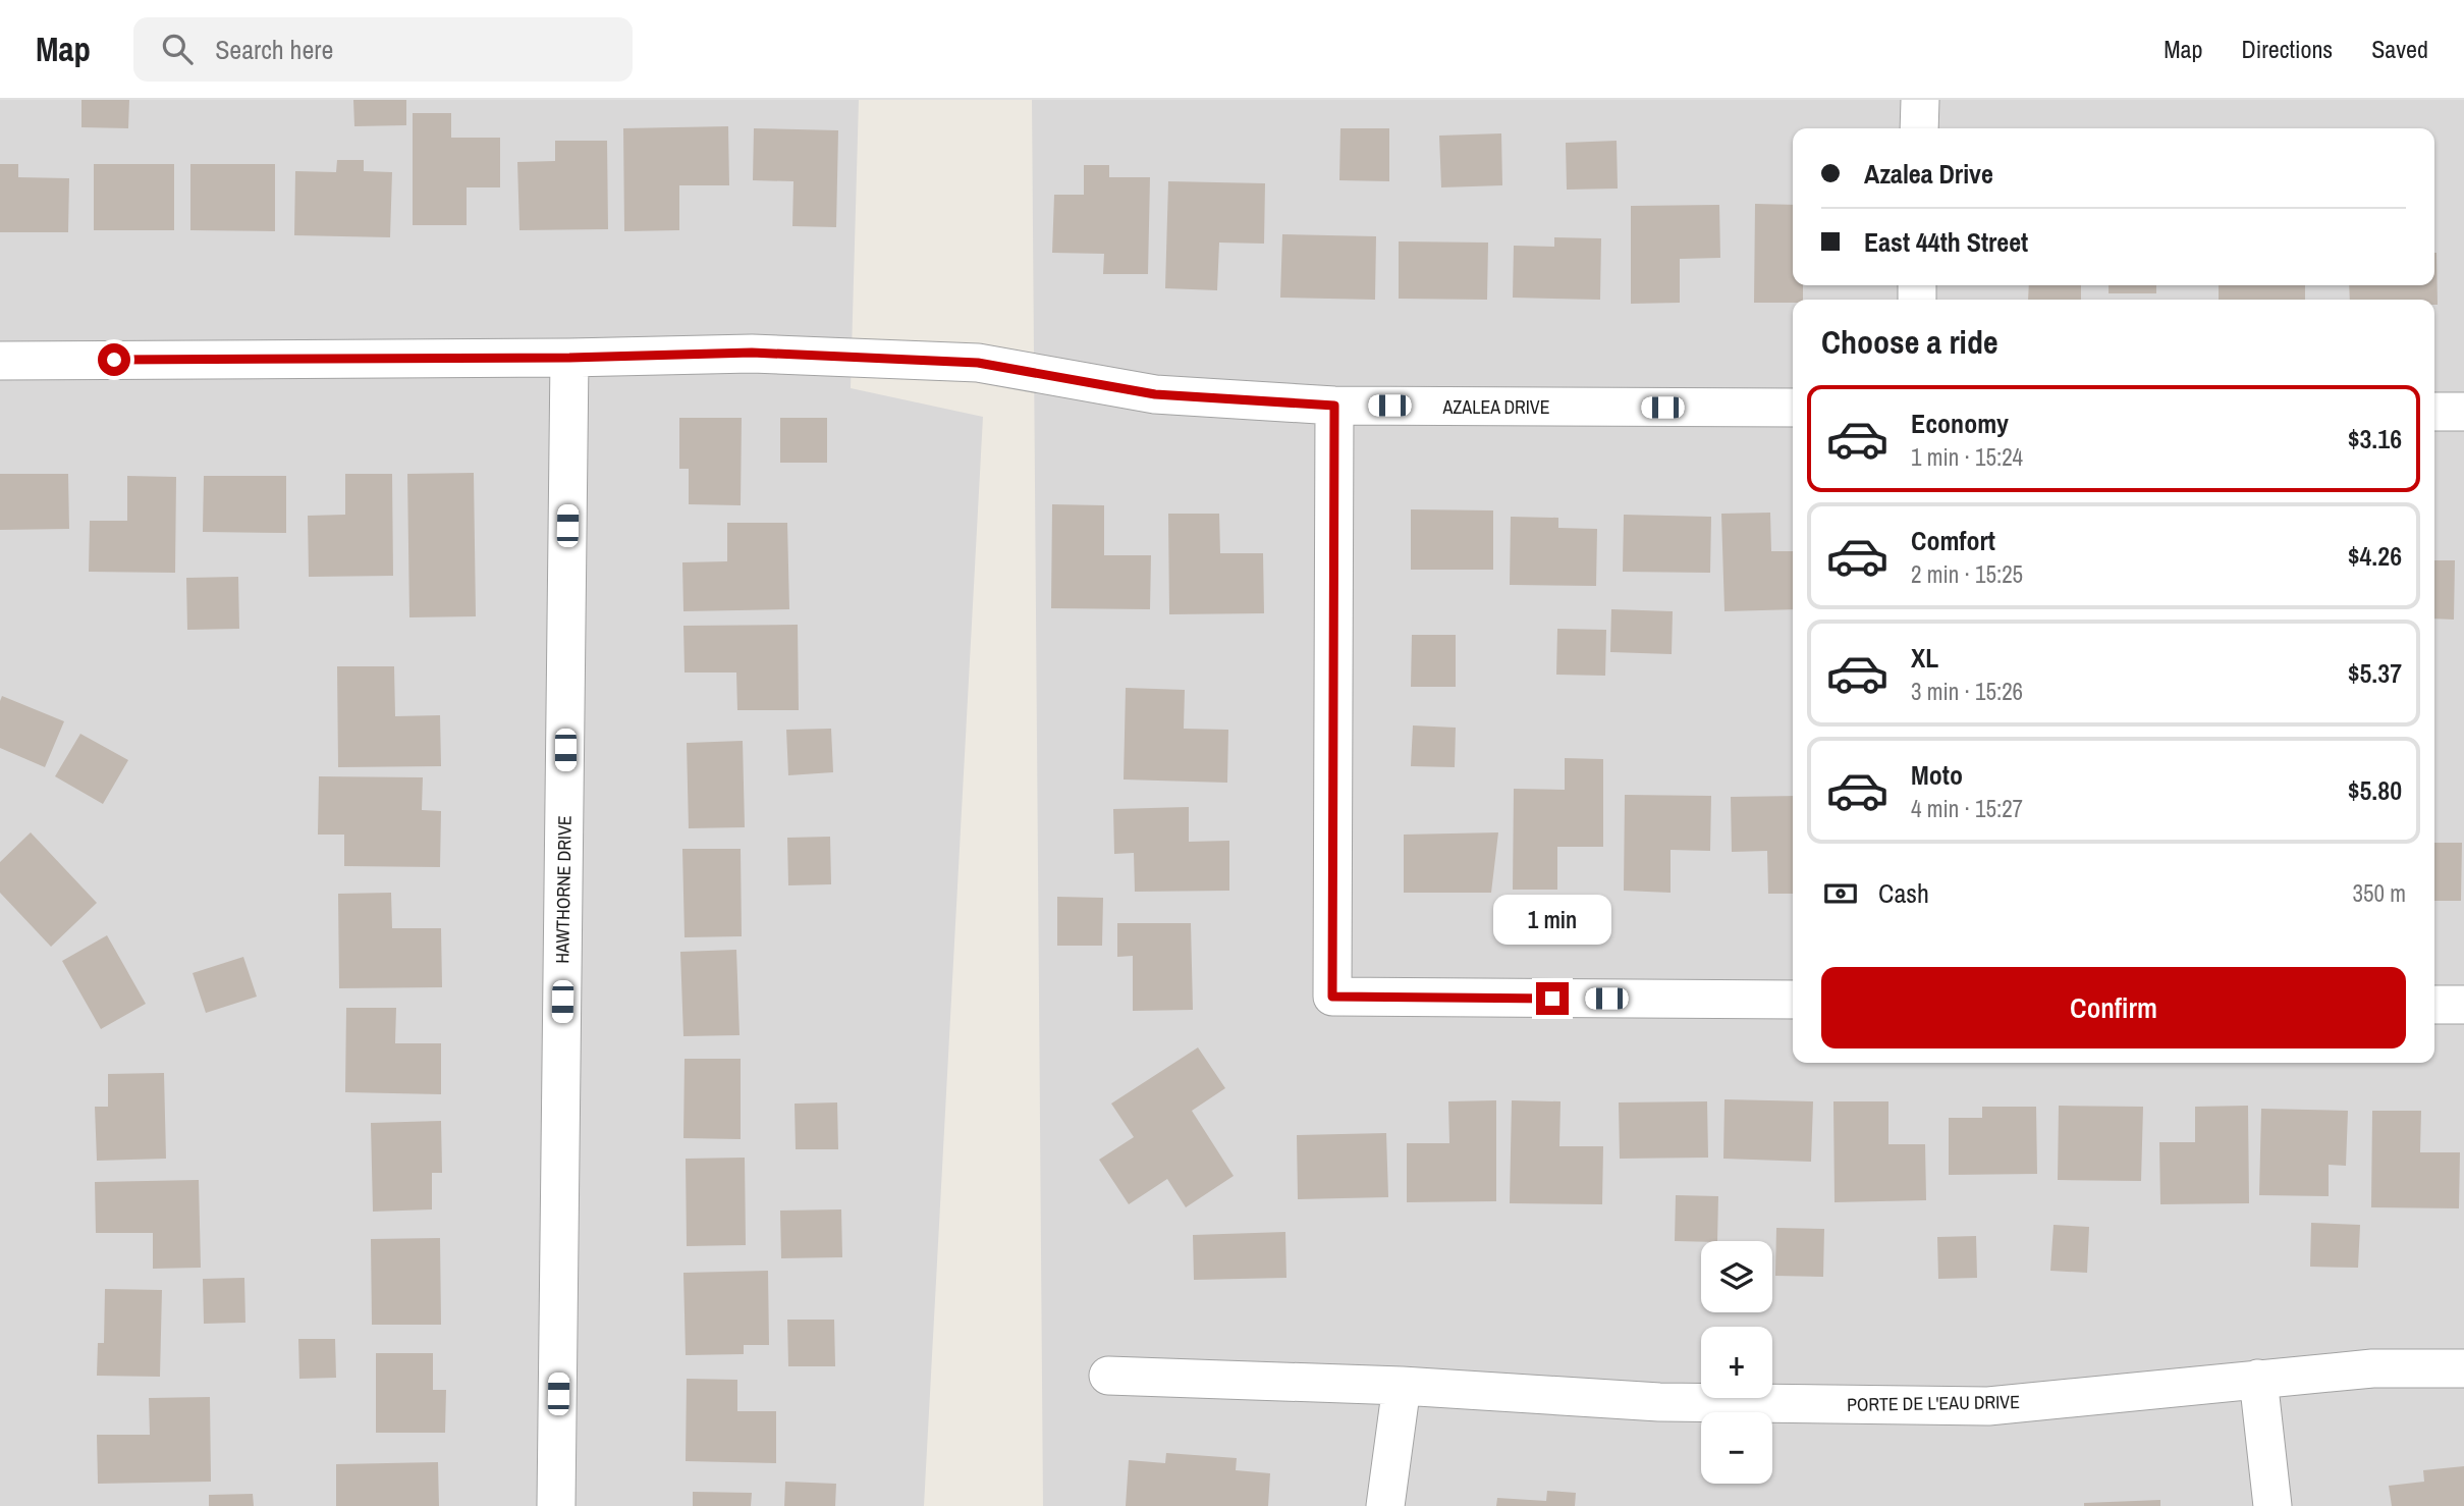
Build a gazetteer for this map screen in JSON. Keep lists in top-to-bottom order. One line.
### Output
{"streets":{"street":["AZALEA DRIVE","HAWTHORNE DRIVE","PORTE DE L'EAU DRIVE"]},"crossings":[["AZALEA DRIVE","HAWTHORNE DRIVE"]],"page":{"header":"Map","search":"Search here","nav":["Map","Directions","Saved"],"banner":["Azalea Drive","East 44th Street"],"heading":"Choose a ride","list":[{"name":"Economy","note":"1 min · 15:24","value":"$3.16"},{"name":"Comfort","note":"2 min · 15:25","value":"$4.26"},{"name":"XL","note":"3 min · 15:26","value":"$5.37"},{"name":"Moto","note":"4 min · 15:27","value":"$5.80"}],"pay":["Cash","350 m"],"bubble":"1 min","buttons":"Confirm","map_buttons":["+","−"]}}
